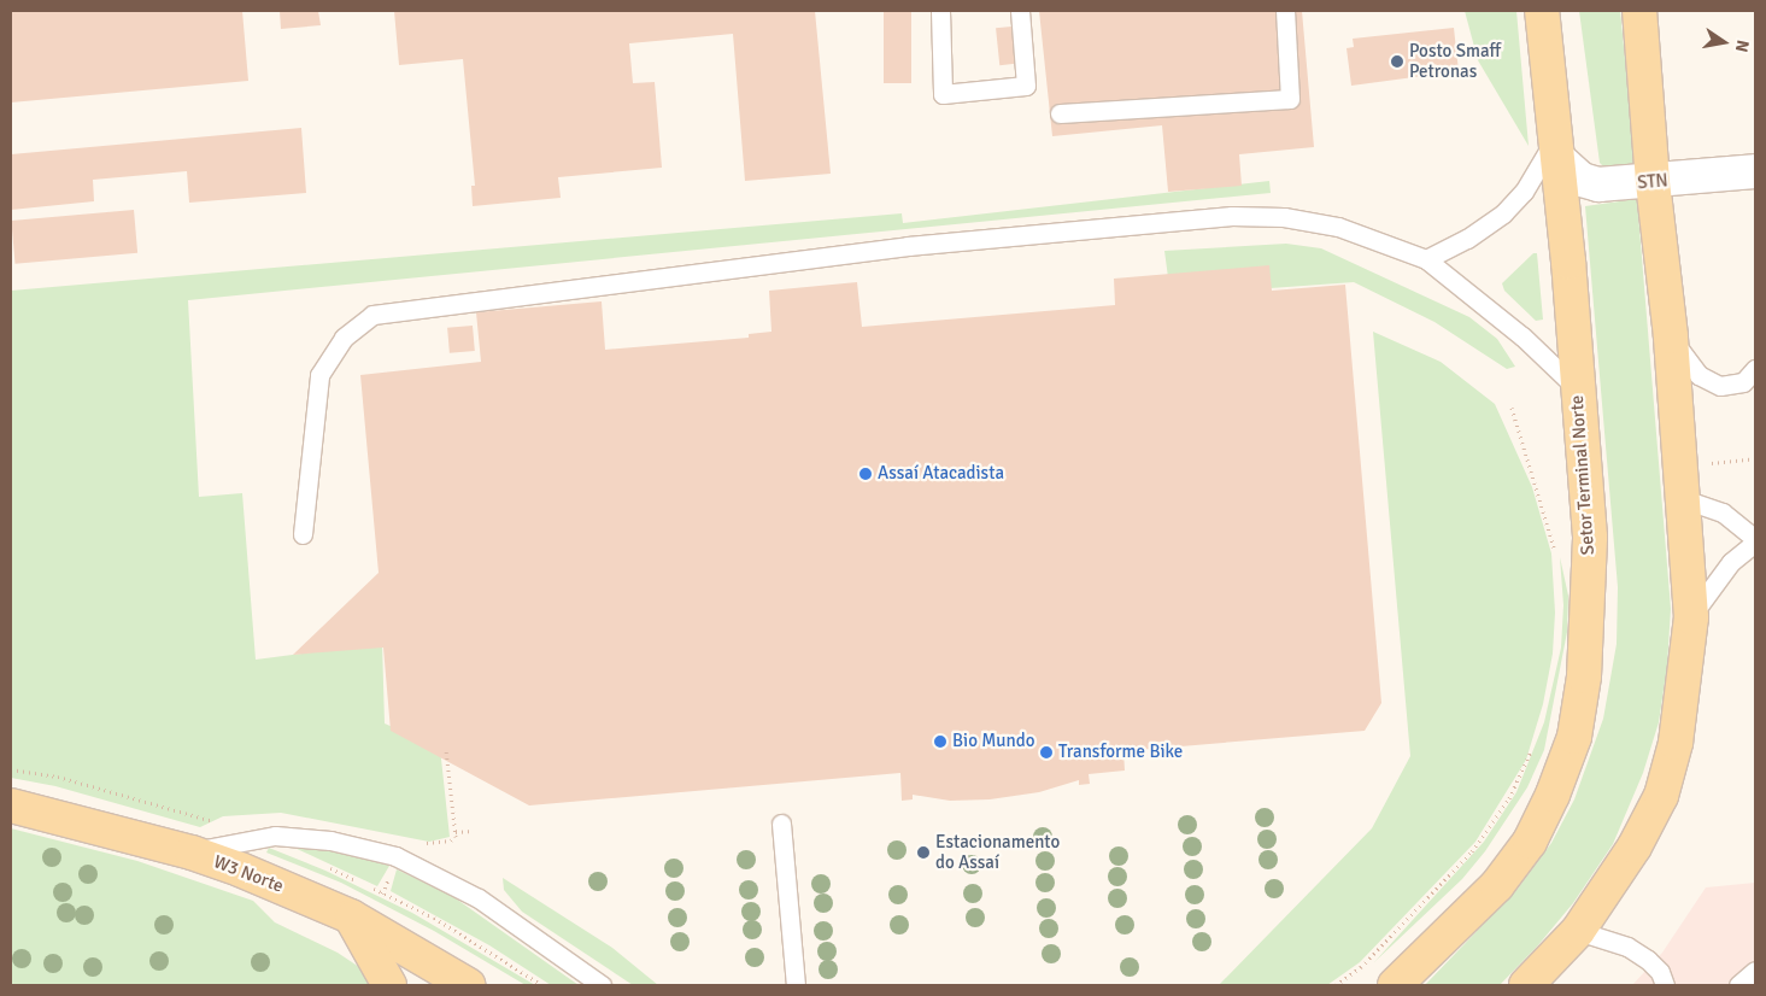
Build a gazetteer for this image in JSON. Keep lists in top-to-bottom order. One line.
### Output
{"streets":{"main road":["Setor Terminal Norte","W3 Norte"],"street":["STN"]},"crossings":[["STN","Setor Terminal Norte"]],"places":["Posto Smaff Petronas","Assaí Atacadista","Bio Mundo","Transforme Bike","Estacionamento do Assaí"],"north":"right"}
